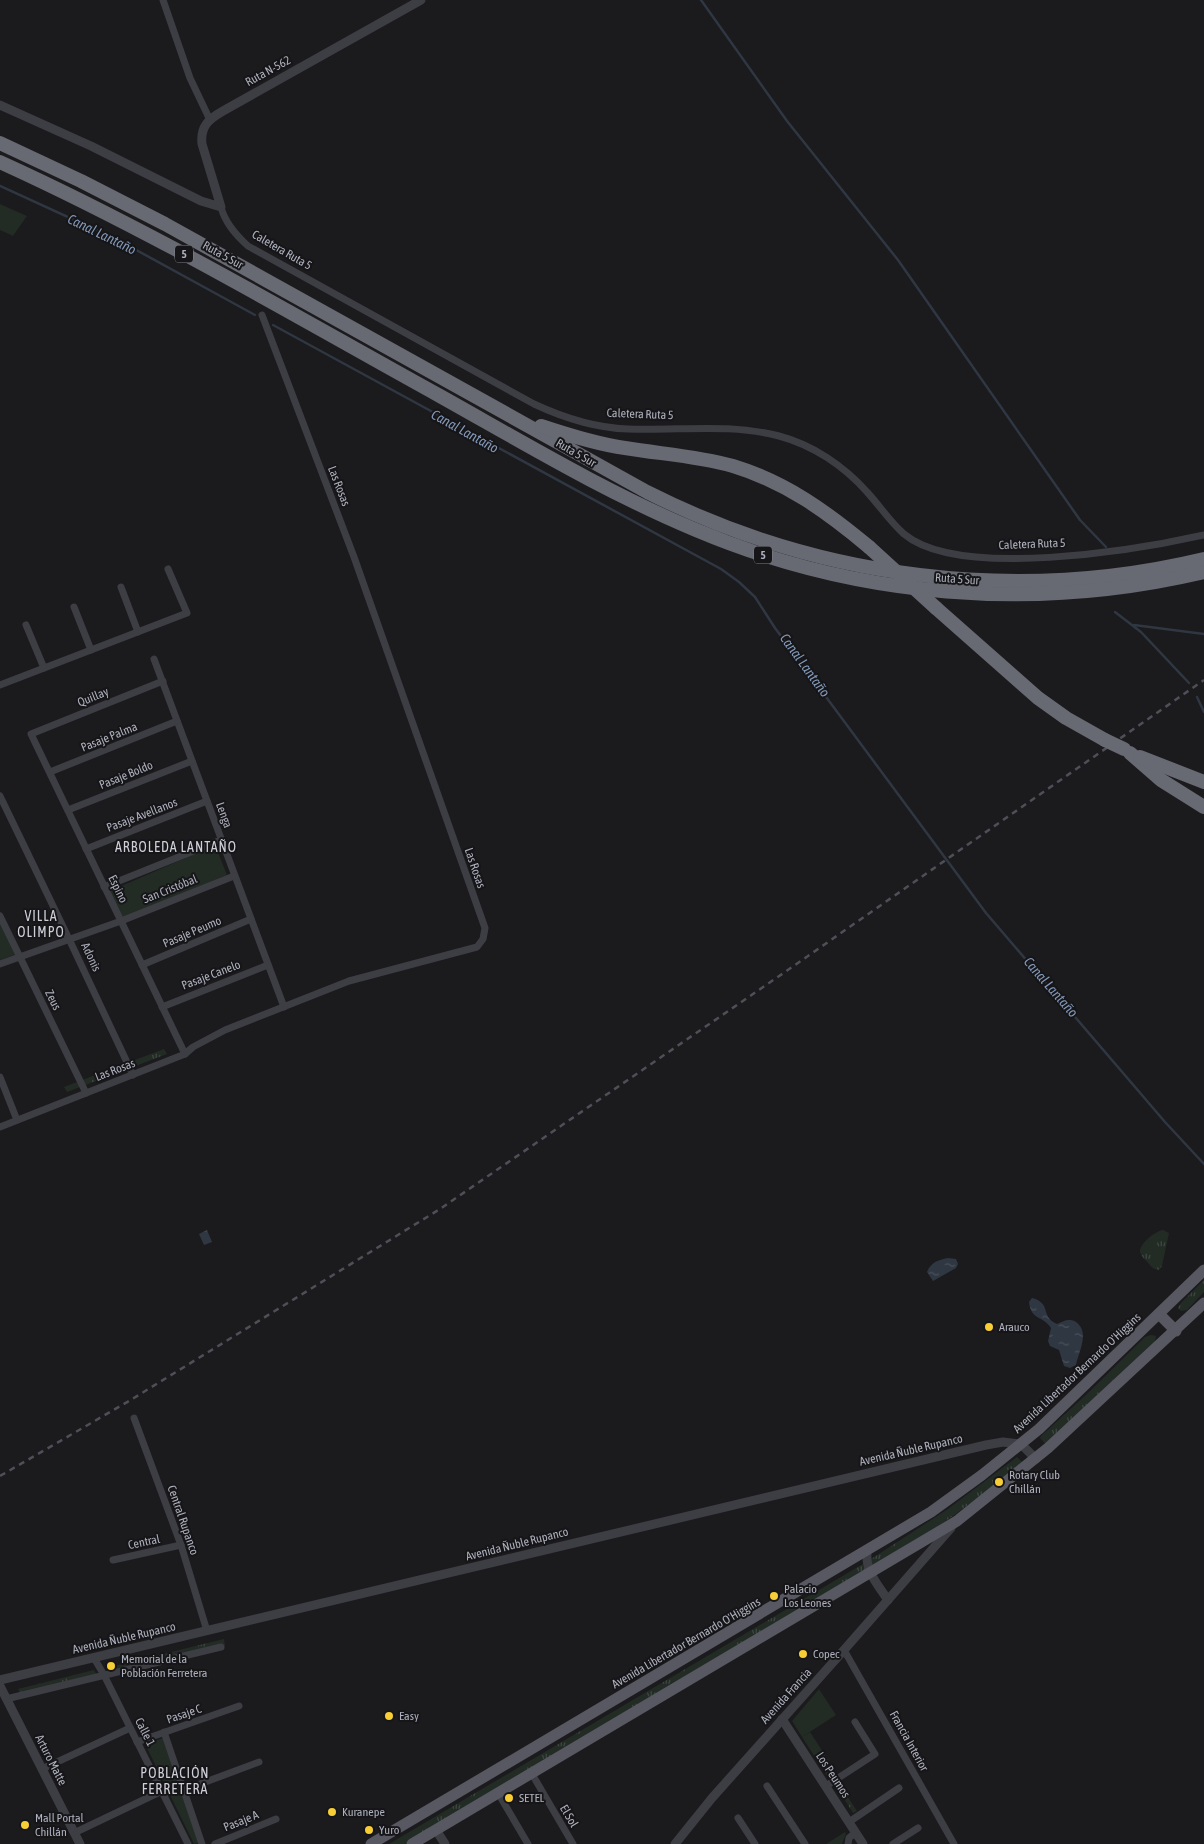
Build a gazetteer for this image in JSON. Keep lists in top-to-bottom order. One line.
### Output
{"streets":{"highway":["5","Ruta 5 Sur"],"main road":["Avenida Libertador Bernardo O'Higgins"],"street":["Ruta N-562","Caletera Ruta 5","Las Rosas","Quillay","Pasaje Palma","Pasaje Boldo","Pasaje Avellanos","Lenga","Espino","San Cristóbal","Pasaje Peumo","Adonis","Pasaje Canelo","Zeus","Avenida Ñuble Rupanco","Central Rupanco","Central","Avenida Francia","Pasaje C","Calle 1","Francia Interior","Arturo Matte","Los Peumos","El Sol","Pasaje A"]},"crossings":[["Las Rosas","Lenga"],["Las Rosas","Espino"],["Las Rosas","Adonis"],["Las Rosas","Zeus"],["Quillay","Lenga"],["Quillay","Espino"],["Pasaje Palma","Lenga"],["Pasaje Palma","Espino"],["Pasaje Boldo","Lenga"],["Pasaje Boldo","Espino"],["Pasaje Avellanos","Lenga"],["Pasaje Avellanos","Espino"],["Lenga","San Cristóbal"],["Lenga","Pasaje Peumo"],["Lenga","Pasaje Canelo"],["Espino","San Cristóbal"],["Espino","Pasaje Peumo"],["Espino","Pasaje Canelo"],["San Cristóbal","Adonis"],["San Cristóbal","Zeus"],["Avenida Libertador Bernardo O'Higgins","Avenida Ñuble Rupanco"],["Avenida Ñuble Rupanco","Central Rupanco"],["Avenida Ñuble Rupanco","Calle 1"],["Central Rupanco","Central"],["Avenida Francia","Francia Interior"],["Avenida Francia","Los Peumos"],["Pasaje C","Calle 1"]],"districts":["ARBOLEDA LANTAÑO","VILLA OLIMPO","POBLACIÓN FERRETERA"],"water":["Canal Lantaño"],"places":["Arauco","Rotary Club Chillán","Palacio Los Leones","Copec","Memorial de la Población Ferretera","Easy","SETEL","Kuranepe","Mall Portal Chillán","Yuro"]}
